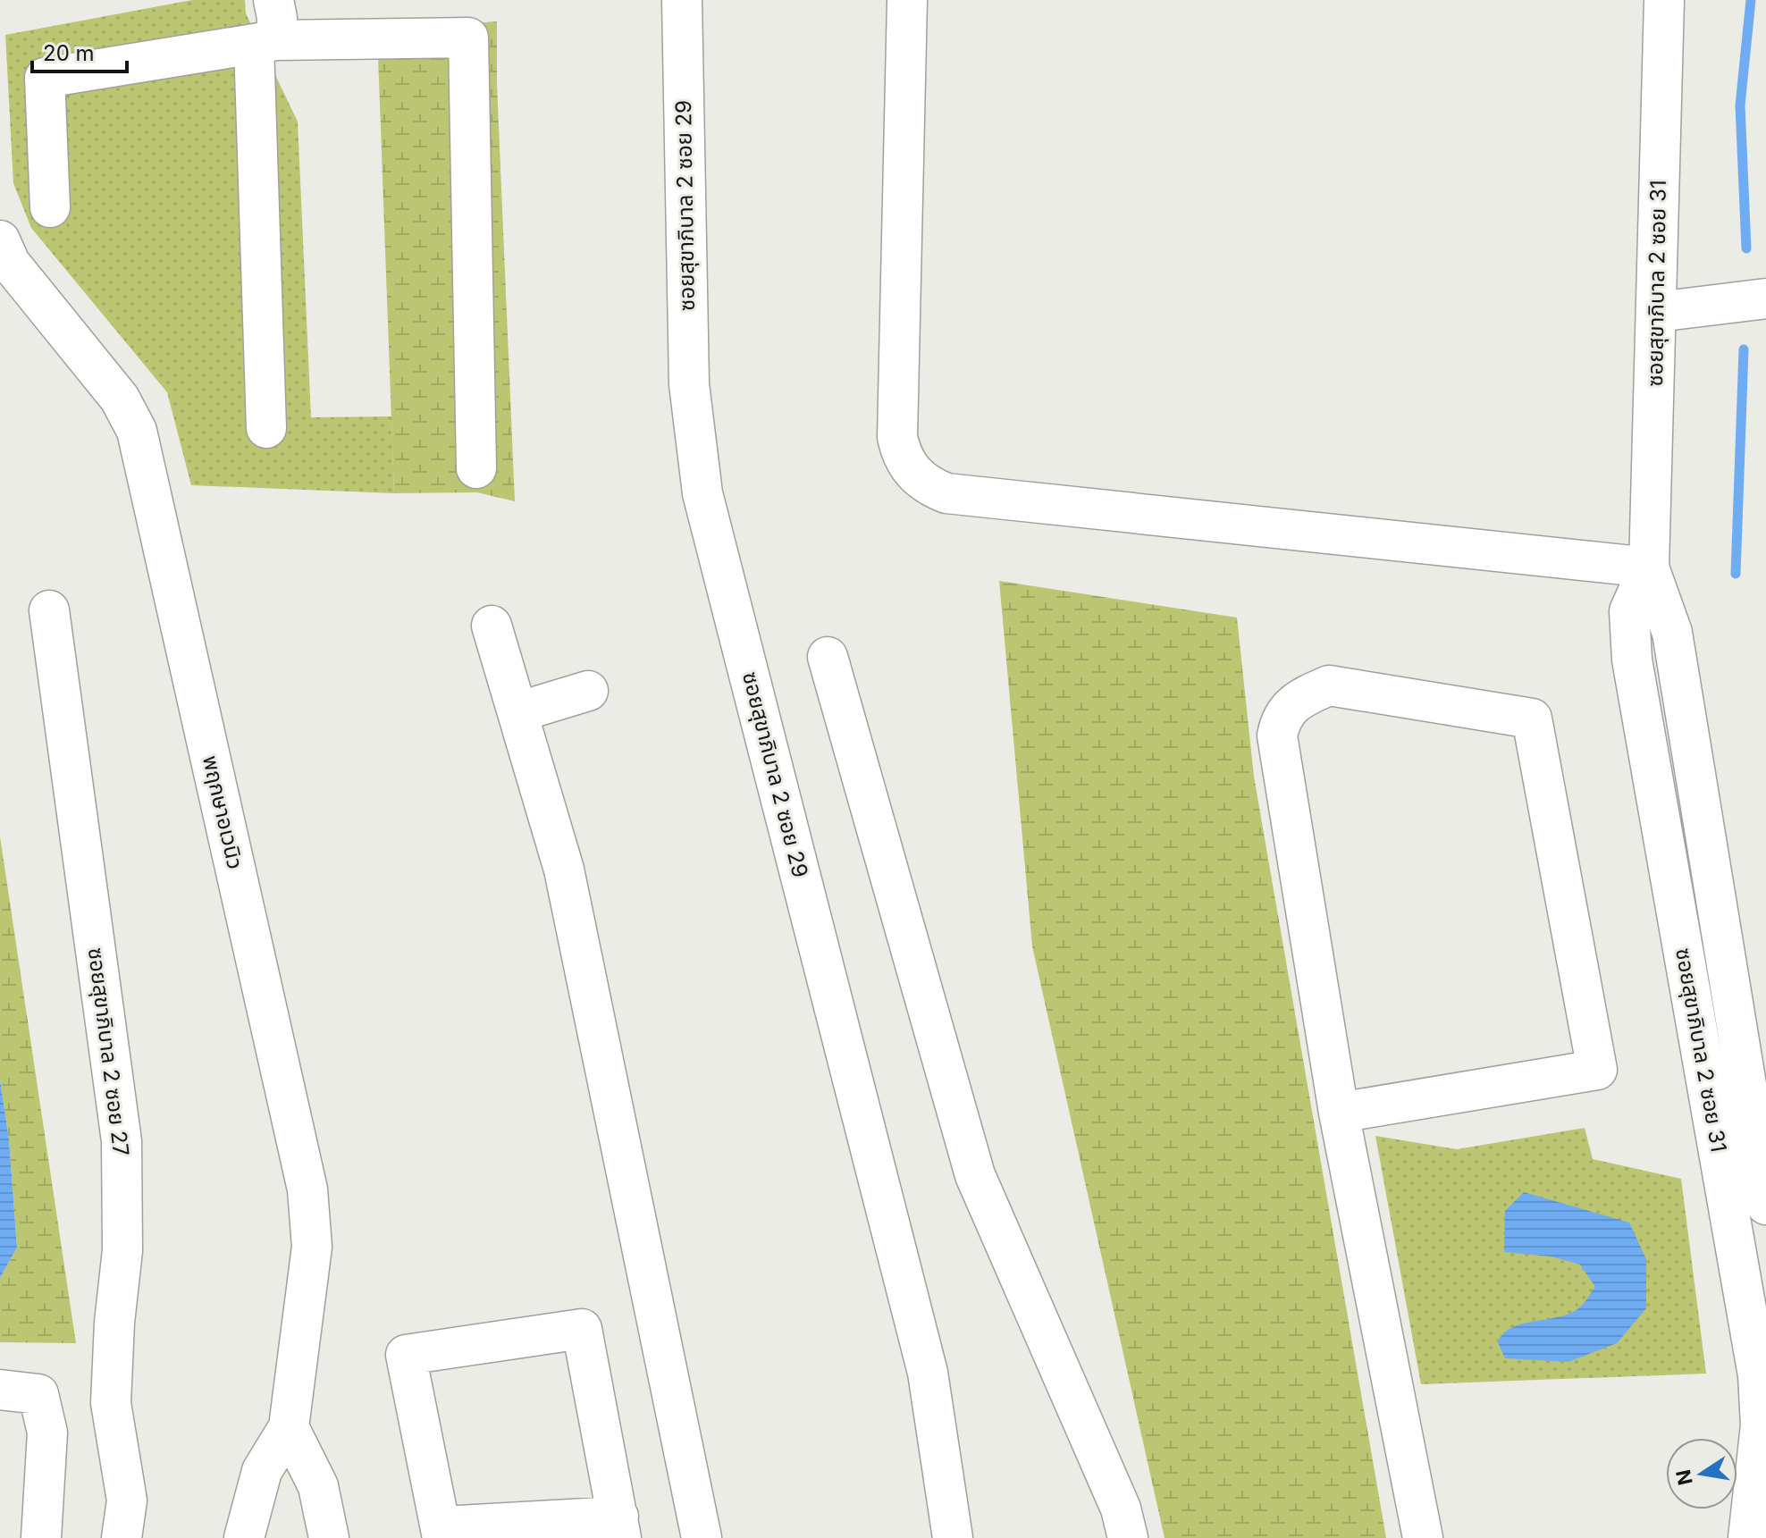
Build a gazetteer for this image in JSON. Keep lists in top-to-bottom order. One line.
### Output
{"streets":{"street":["ซอยสุขาภิบาล 2 ซอย 29","ซอยสุขาภิบาล 2 ซอย 31","พฤกษาอเวนิว","ซอยสุขาภิบาล 2 ซอย 27"]},"scale_bar":"20 m","north":"left"}
